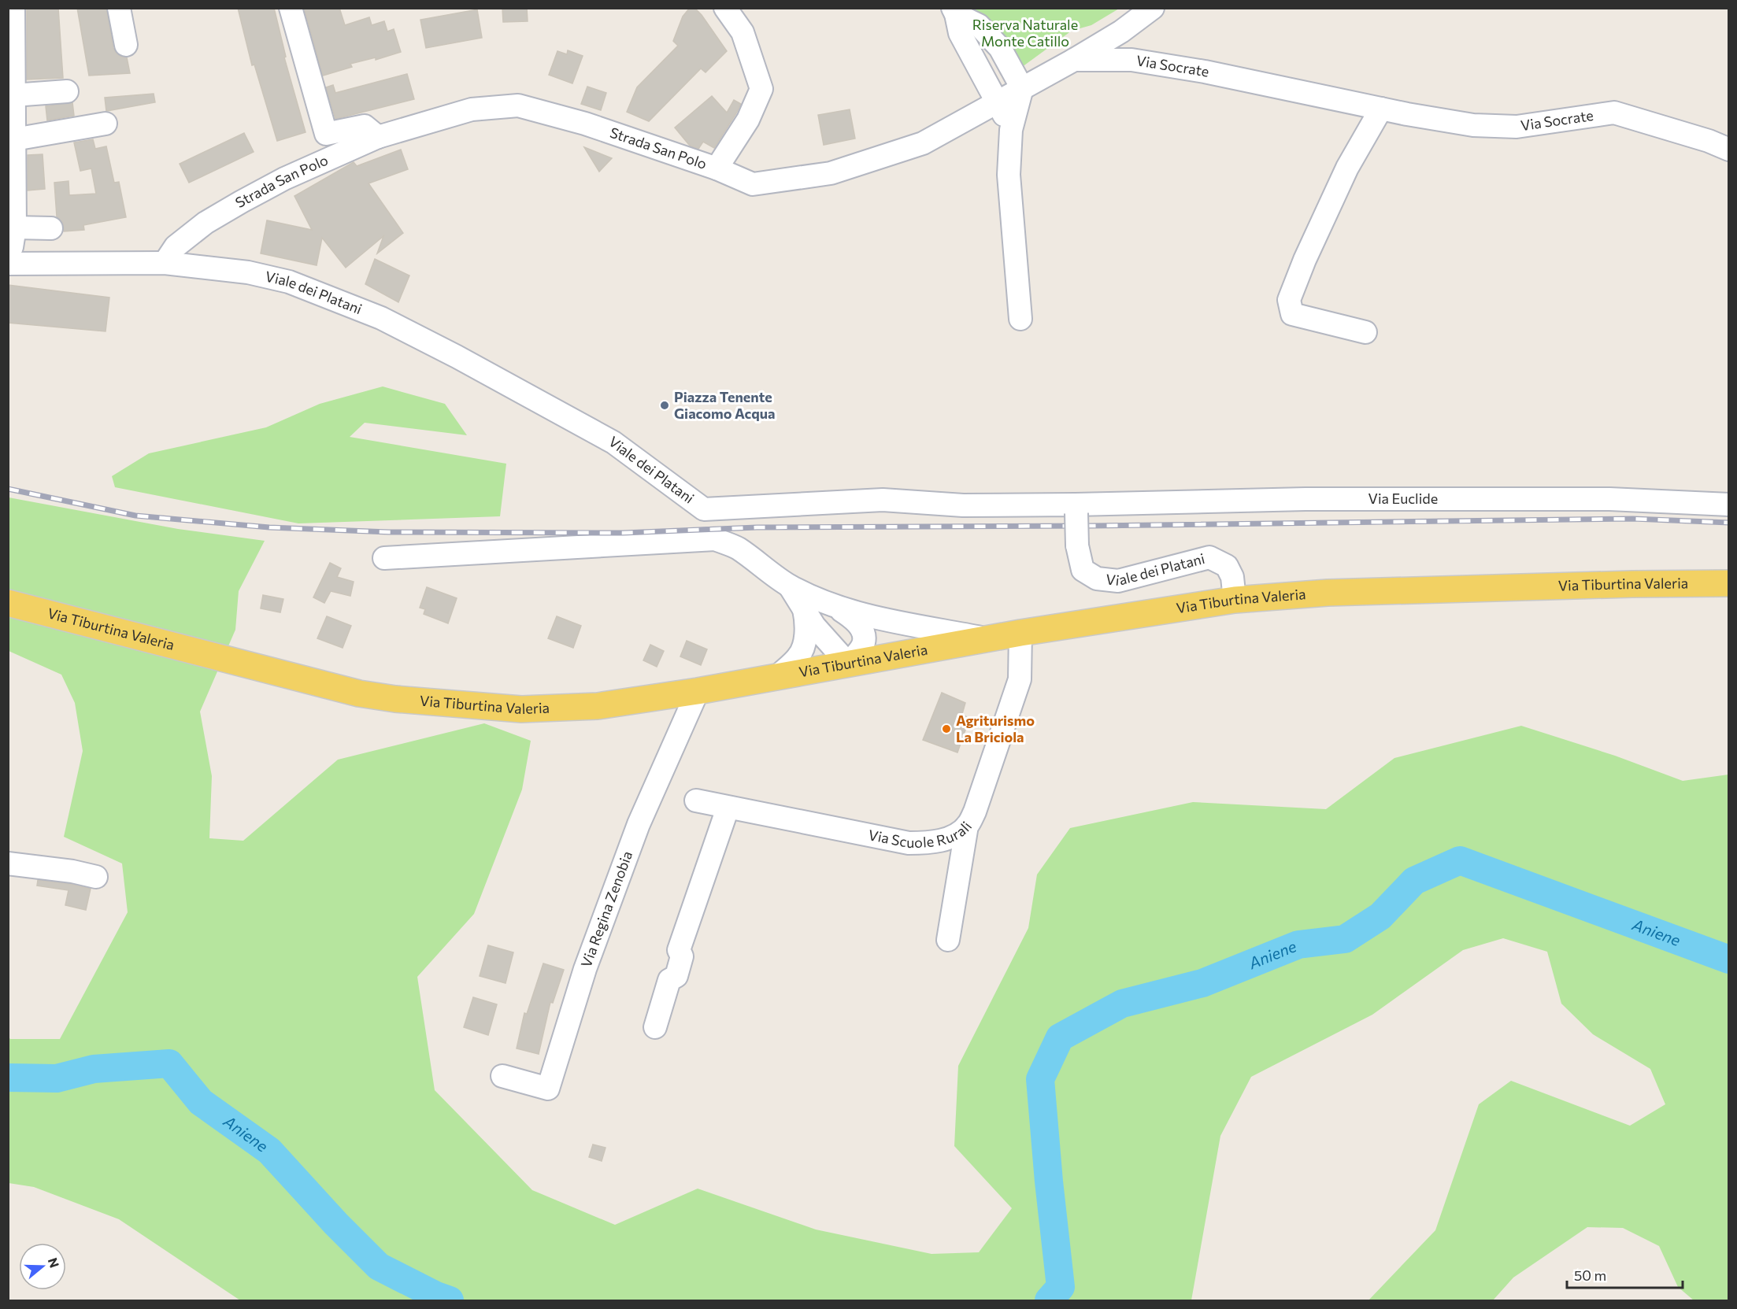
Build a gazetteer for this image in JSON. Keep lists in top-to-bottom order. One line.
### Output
{"streets":{"main road":["Via Tiburtina Valeria"],"street":["Via Socrate","Strada San Polo","Viale dei Platani","Via Euclide","Via Scuole Rurali","Via Regina Zenobia"]},"crossings":[["Via Socrate","Strada San Polo"],["Strada San Polo","Viale dei Platani"],["Viale dei Platani","Via Euclide"],["Viale dei Platani","Via Tiburtina Valeria"],["Via Tiburtina Valeria","Via Scuole Rurali"],["Via Tiburtina Valeria","Via Regina Zenobia"]],"water":["Aniene"],"parks":["Riserva Naturale Monte Catillo"],"places":["Piazza Tenente Giacomo Acqua","Agriturismo La Briciola"],"scale_bar":"50 m","north":"right"}
